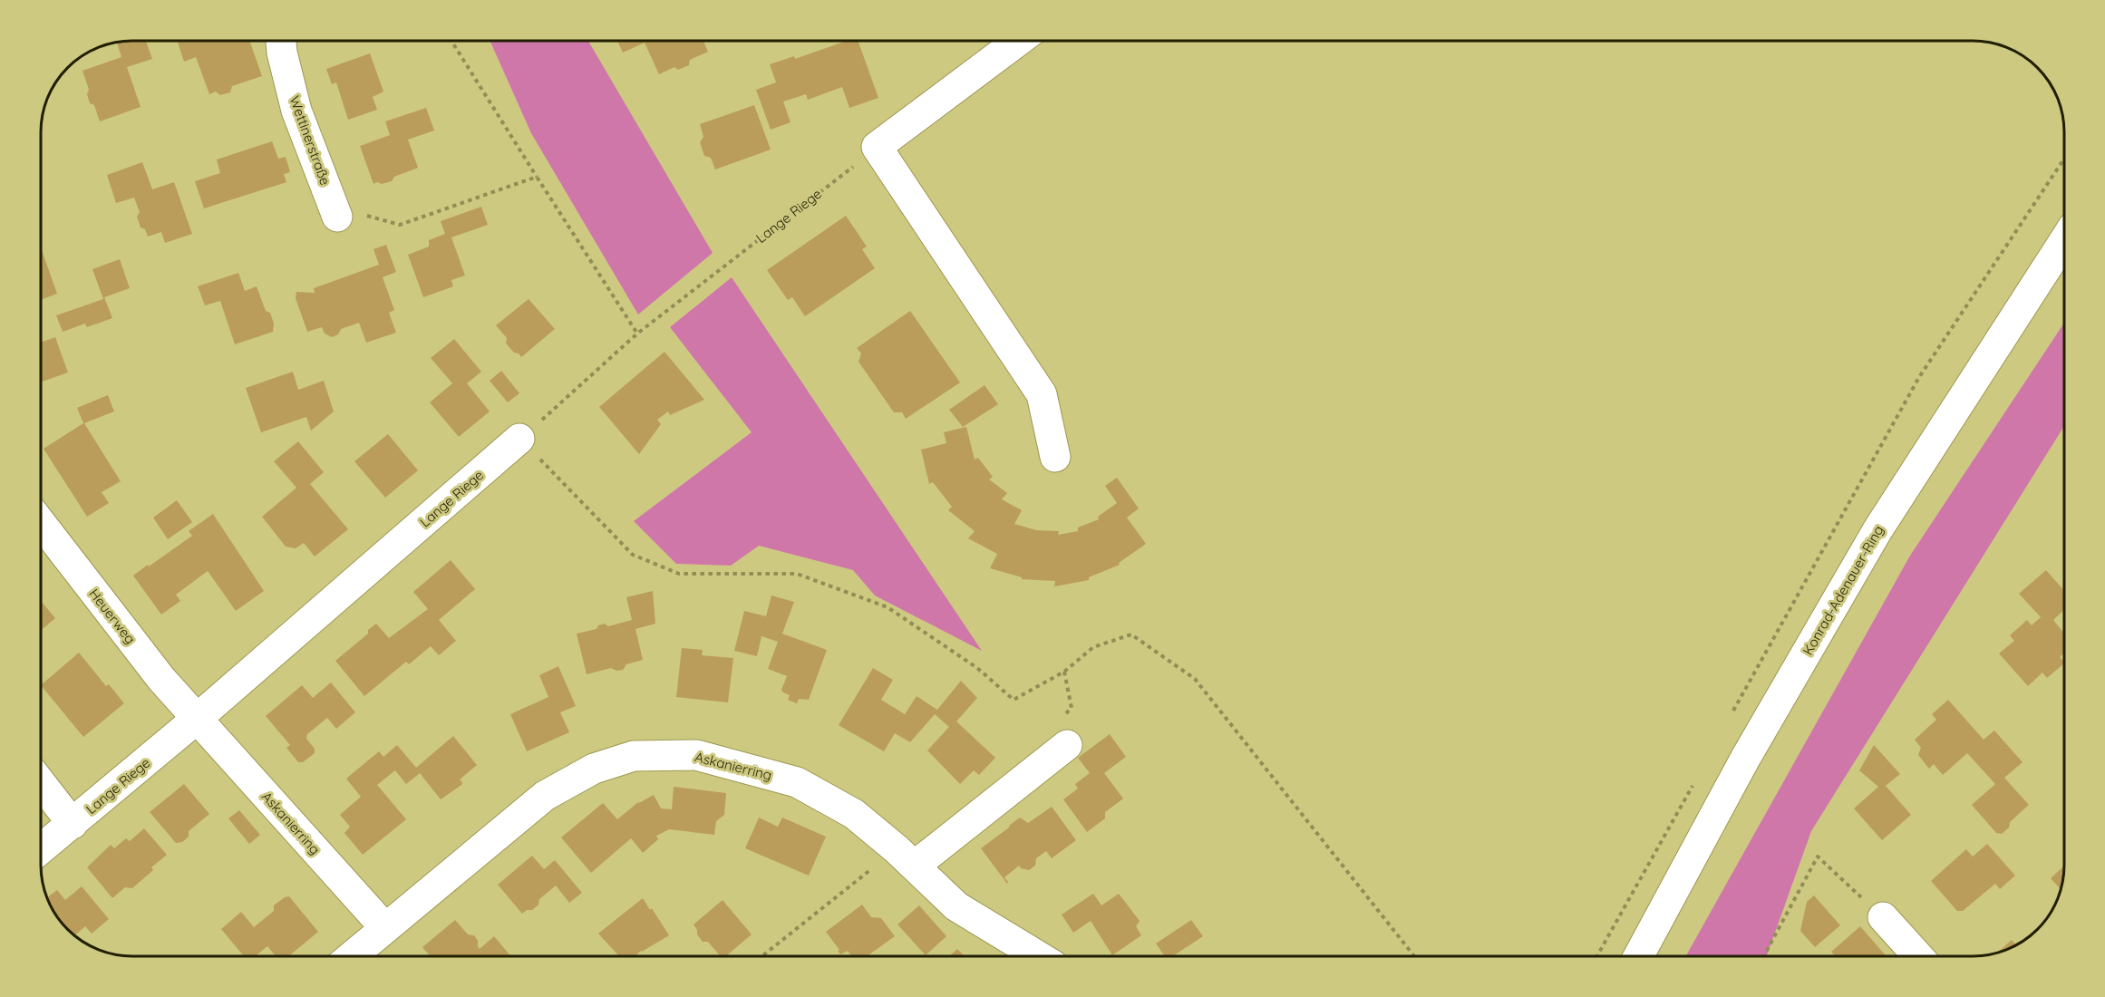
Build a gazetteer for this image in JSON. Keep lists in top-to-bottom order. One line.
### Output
{"streets":{"street":["Wettinerstraße","Lange Riege","Konrad-Adenauer-Ring","Heuerweg","Askanierring"]},"crossings":[["Lange Riege","Heuerweg"],["Lange Riege","Askanierring"],["Heuerweg","Askanierring"]]}
